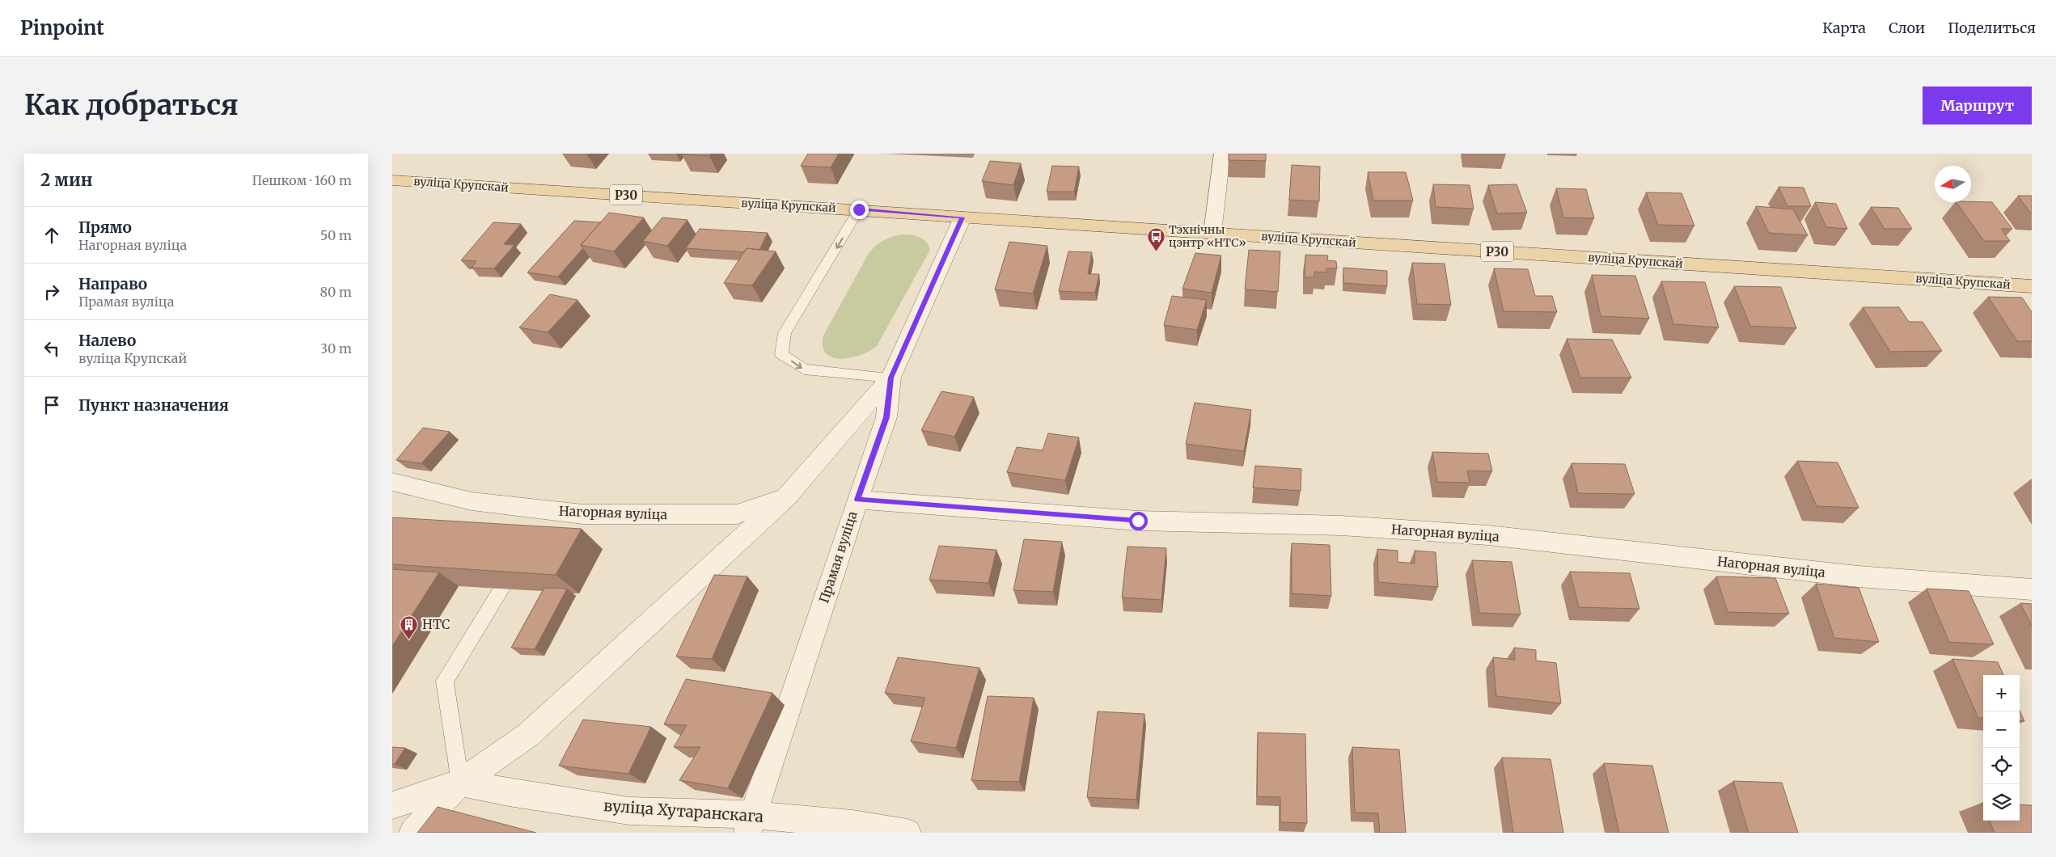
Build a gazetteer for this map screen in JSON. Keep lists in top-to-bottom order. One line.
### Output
{"streets":{"main road":["вуліца Крупскай","Р30"],"street":["Нагорная вуліца","Прамая вуліца","вуліца Хутаранскага"]},"crossings":[["вуліца Крупскай","Прамая вуліца"],["Нагорная вуліца","Прамая вуліца"],["Прамая вуліца","вуліца Хутаранскага"]],"places":{"bus stop":["Тэхнічны цэнтр «НТС»"],"building":["НТС"]},"north":"left","page":{"header":"Pinpoint","nav":["Карта","Слои","Поделиться"],"buttons":"Маршрут","title":"Как добраться","heading":["2 мин","Пешком · 160 m"],"list":[["Прямо","Нагорная вуліца","50 m"],["Направо","Прамая вуліца","80 m"],["Налево","вуліца Крупскай","30 m"],"Пункт назначения"],"map_buttons":["+","−"]}}
